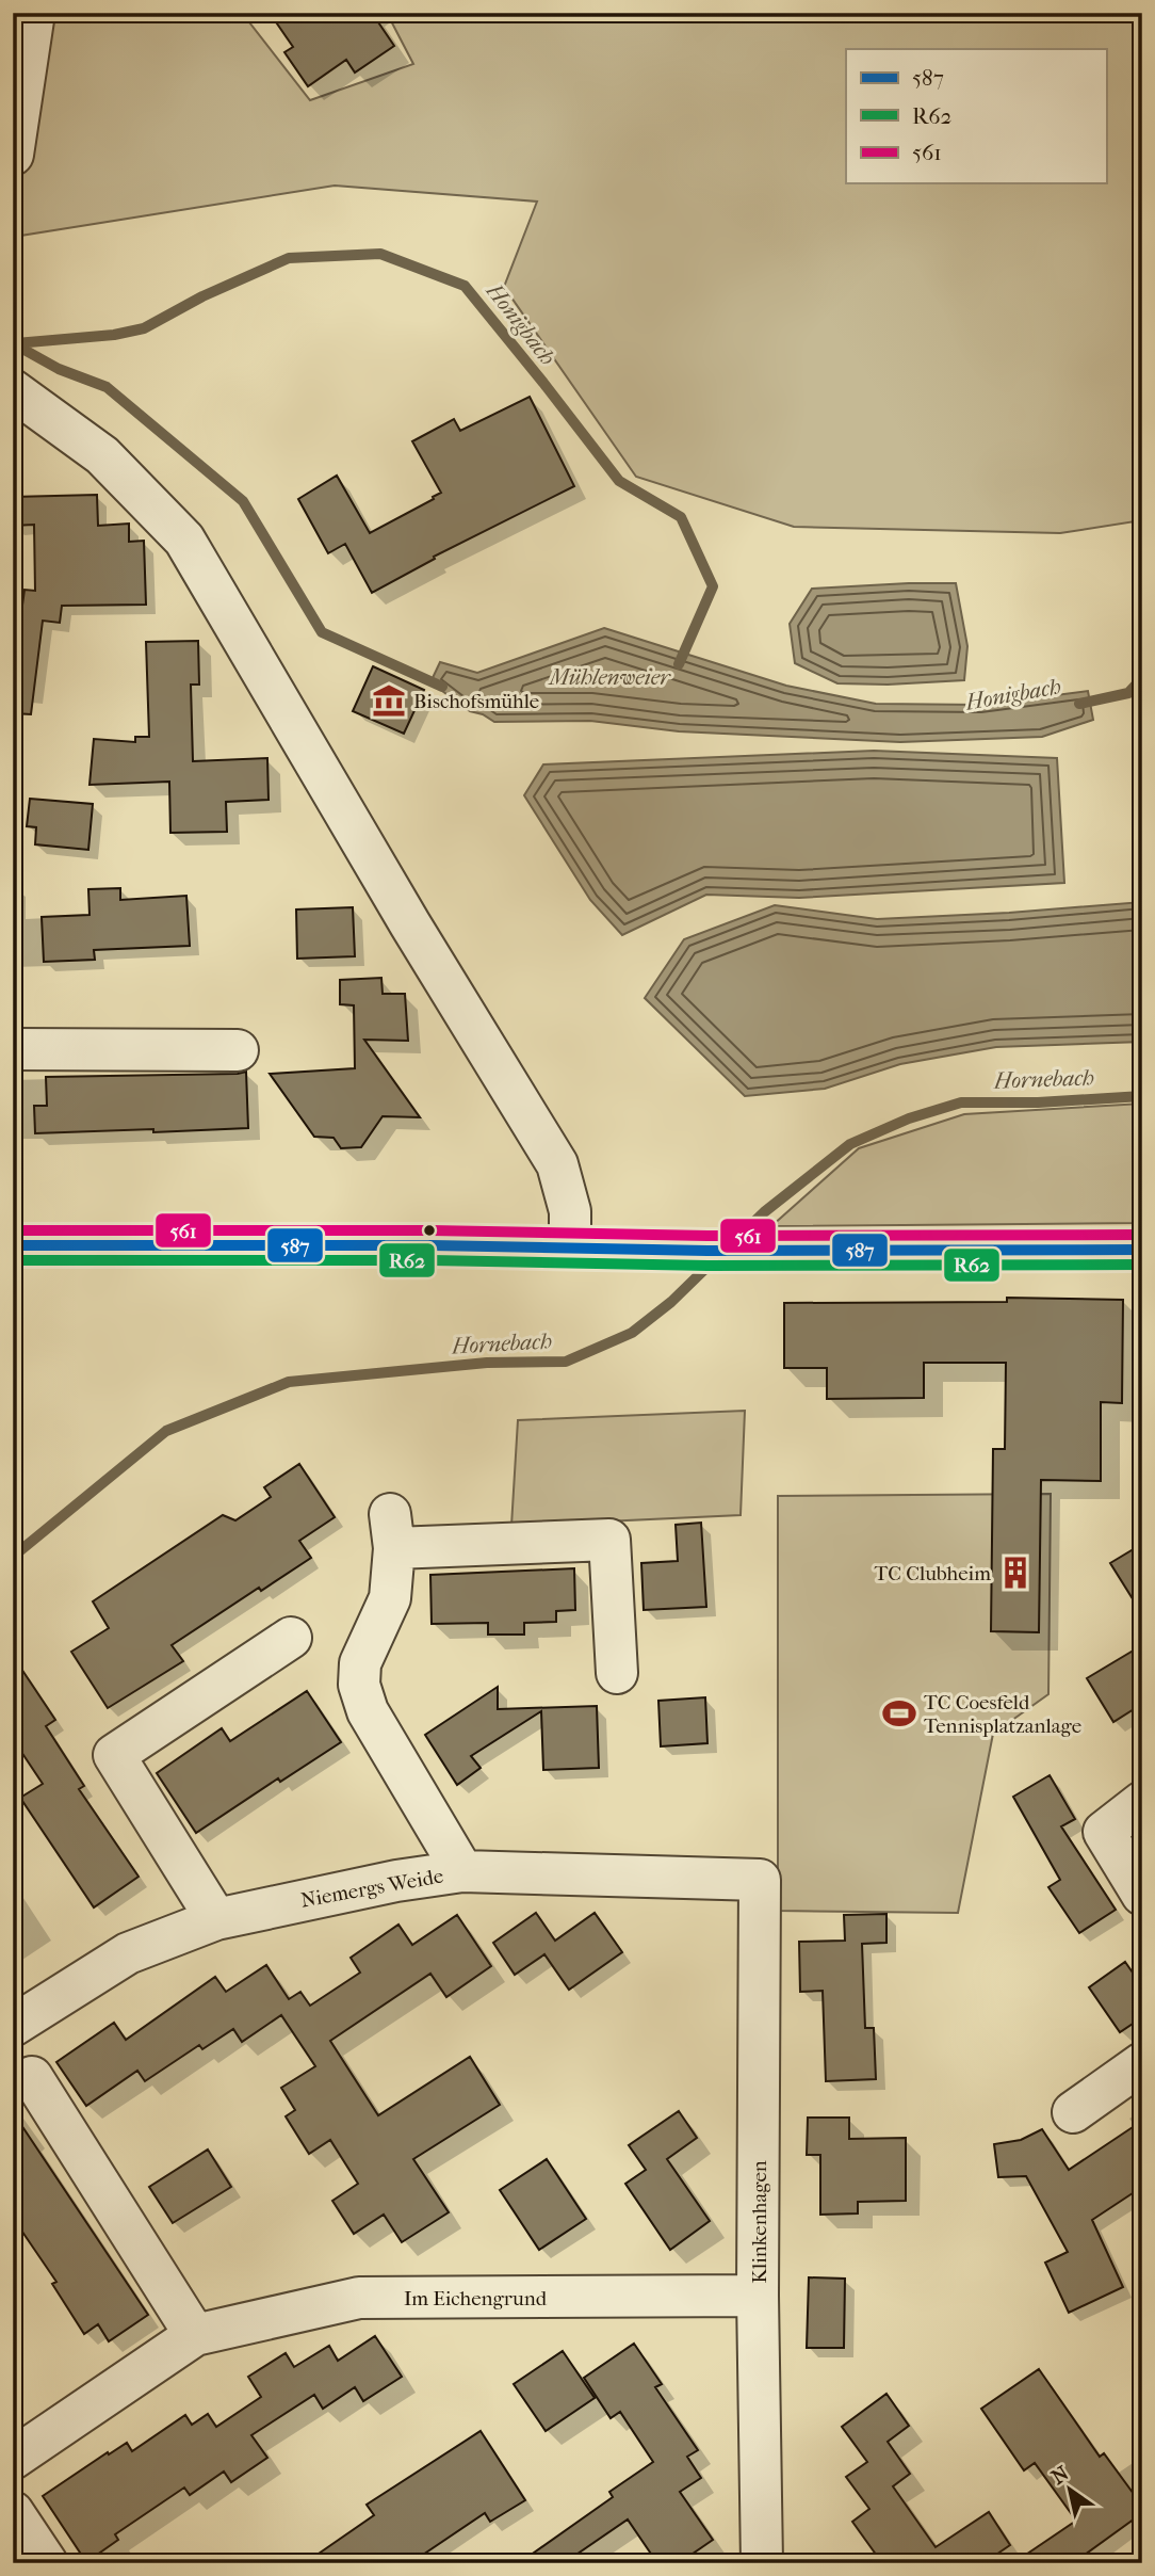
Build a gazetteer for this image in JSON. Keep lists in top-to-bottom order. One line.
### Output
{"streets":{"street":["Niemergs Weide","Klinkenhagen","Im Eichengrund"]},"crossings":[["Niemergs Weide","Klinkenhagen"],["Klinkenhagen","Im Eichengrund"]],"water":["Honigbach","Mühlenweier","Hornebach"],"places":{"museum":["Bischofsmühle"],"building":["TC Clubheim"],"sports":["TC Coesfeld Tennisplatzanlage"]},"lines":["transit line 561","transit line 587","transit line R62"],"legend":["587","R62","561"],"north":"top left"}
